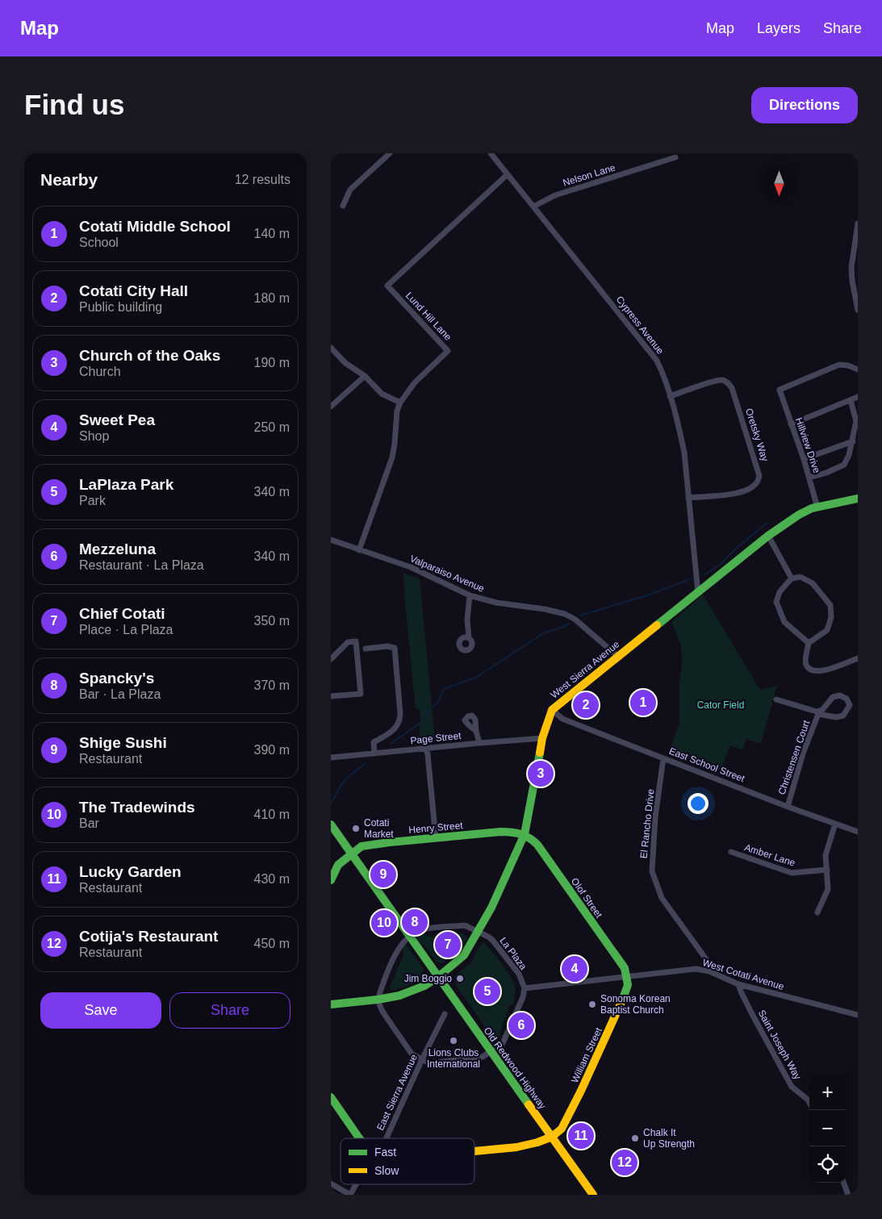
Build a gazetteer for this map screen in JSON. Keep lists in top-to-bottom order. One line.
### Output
{"streets":{"main road":["West Sierra Avenue","Henry Street","Olof Street","William Street","Old Redwood Highway"],"street":["Nelson Lane","Lund Hill Lane","Cypress Avenue","Oretsky Way","Hillview Drive","Valparaiso Avenue","Page Street","Christensen Court","East School Street","El Rancho Drive","Amber Lane","La Plaza","West Cotati Avenue","Saint Joseph Way","East Sierra Avenue"]},"crossings":[["Nelson Lane","Cypress Avenue"],["Lund Hill Lane","Cypress Avenue"],["Lund Hill Lane","Valparaiso Avenue"],["Cypress Avenue","Oretsky Way"],["Cypress Avenue","West Sierra Avenue"],["Hillview Drive","West Sierra Avenue"],["Valparaiso Avenue","West Sierra Avenue"],["West Sierra Avenue","Page Street"],["West Sierra Avenue","East School Street"],["West Sierra Avenue","Henry Street"],["West Sierra Avenue","Olof Street"],["West Sierra Avenue","La Plaza"],["West Sierra Avenue","Old Redwood Highway"],["Christensen Court","East School Street"],["East School Street","El Rancho Drive"],["El Rancho Drive","West Cotati Avenue"],["Henry Street","Olof Street"],["Henry Street","Old Redwood Highway"],["Olof Street","West Cotati Avenue"],["Olof Street","William Street"],["La Plaza","West Cotati Avenue"],["La Plaza","Old Redwood Highway"],["West Cotati Avenue","Saint Joseph Way"],["West Cotati Avenue","William Street"],["William Street","Old Redwood Highway"]],"parks":["Cator Field"],"places":["Cotati Market","Jim Boggio","Sonoma Korean Baptist Church","Lions Clubs International","Chalk It Up Strength"],"legend":["Fast","Slow"],"north":"bottom","page":{"header":"Map","nav":["Map","Layers","Share"],"buttons":["Directions",["Save","Share"]],"title":"Find us","heading":["Nearby","12 results"],"list":[{"mark":"1","name":"Cotati Middle School","note":"School","value":"140 m"},{"mark":"2","name":"Cotati City Hall","note":"Public building","value":"180 m"},{"mark":"3","name":"Church of the Oaks","note":"Church","value":"190 m"},{"mark":"4","name":"Sweet Pea","note":"Shop","value":"250 m"},{"mark":"5","name":"LaPlaza Park","note":"Park","value":"340 m"},{"mark":"6","name":"Mezzeluna","note":"Restaurant · La Plaza","value":"340 m"},{"mark":"7","name":"Chief Cotati","note":"Place · La Plaza","value":"350 m"},{"mark":"8","name":"Spancky's","note":"Bar · La Plaza","value":"370 m"},{"mark":"9","name":"Shige Sushi","note":"Restaurant","value":"390 m"},{"mark":"10","name":"The Tradewinds","note":"Bar","value":"410 m"},{"mark":"11","name":"Lucky Garden","note":"Restaurant","value":"430 m"},{"mark":"12","name":"Cotija's Restaurant","note":"Restaurant","value":"450 m"}],"pins":["1","2","3","9","8","10","7","4","5","6","11","12"],"map_buttons":["+","−"]}}
